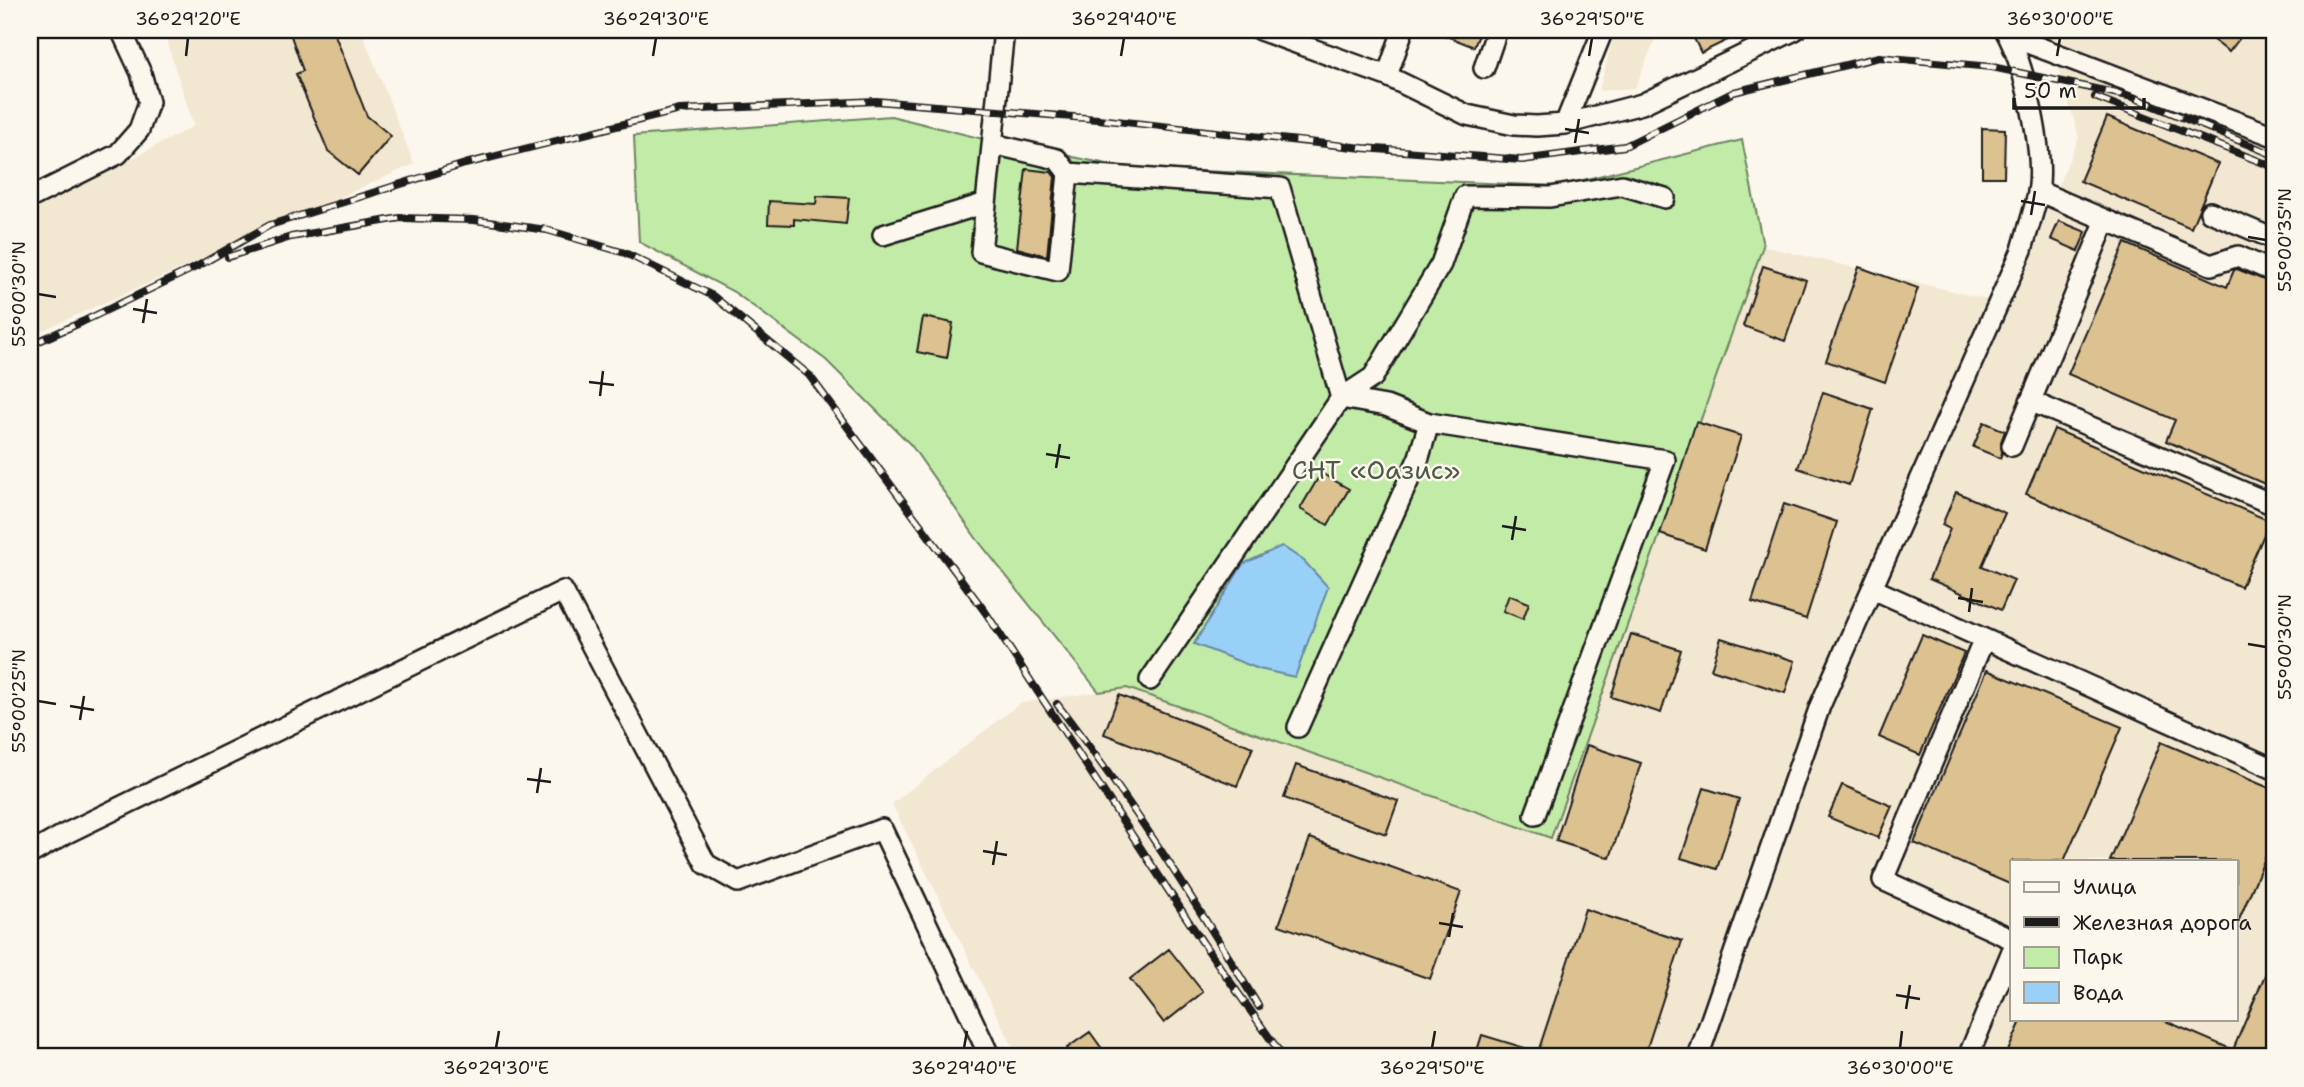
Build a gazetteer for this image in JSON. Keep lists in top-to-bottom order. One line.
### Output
{"parks":["СНТ «Оазис»"],"legend":["Улица","Железная дорога","Парк","Вода"],"scale_bar":"50 m","coordinates":["36°29'20\"E","36°29'30\"E","36°29'40\"E","36°29'50\"E","36°30'00\"E","55°00'35\"N","55°00'30\"N","55°00'25\"N"]}
